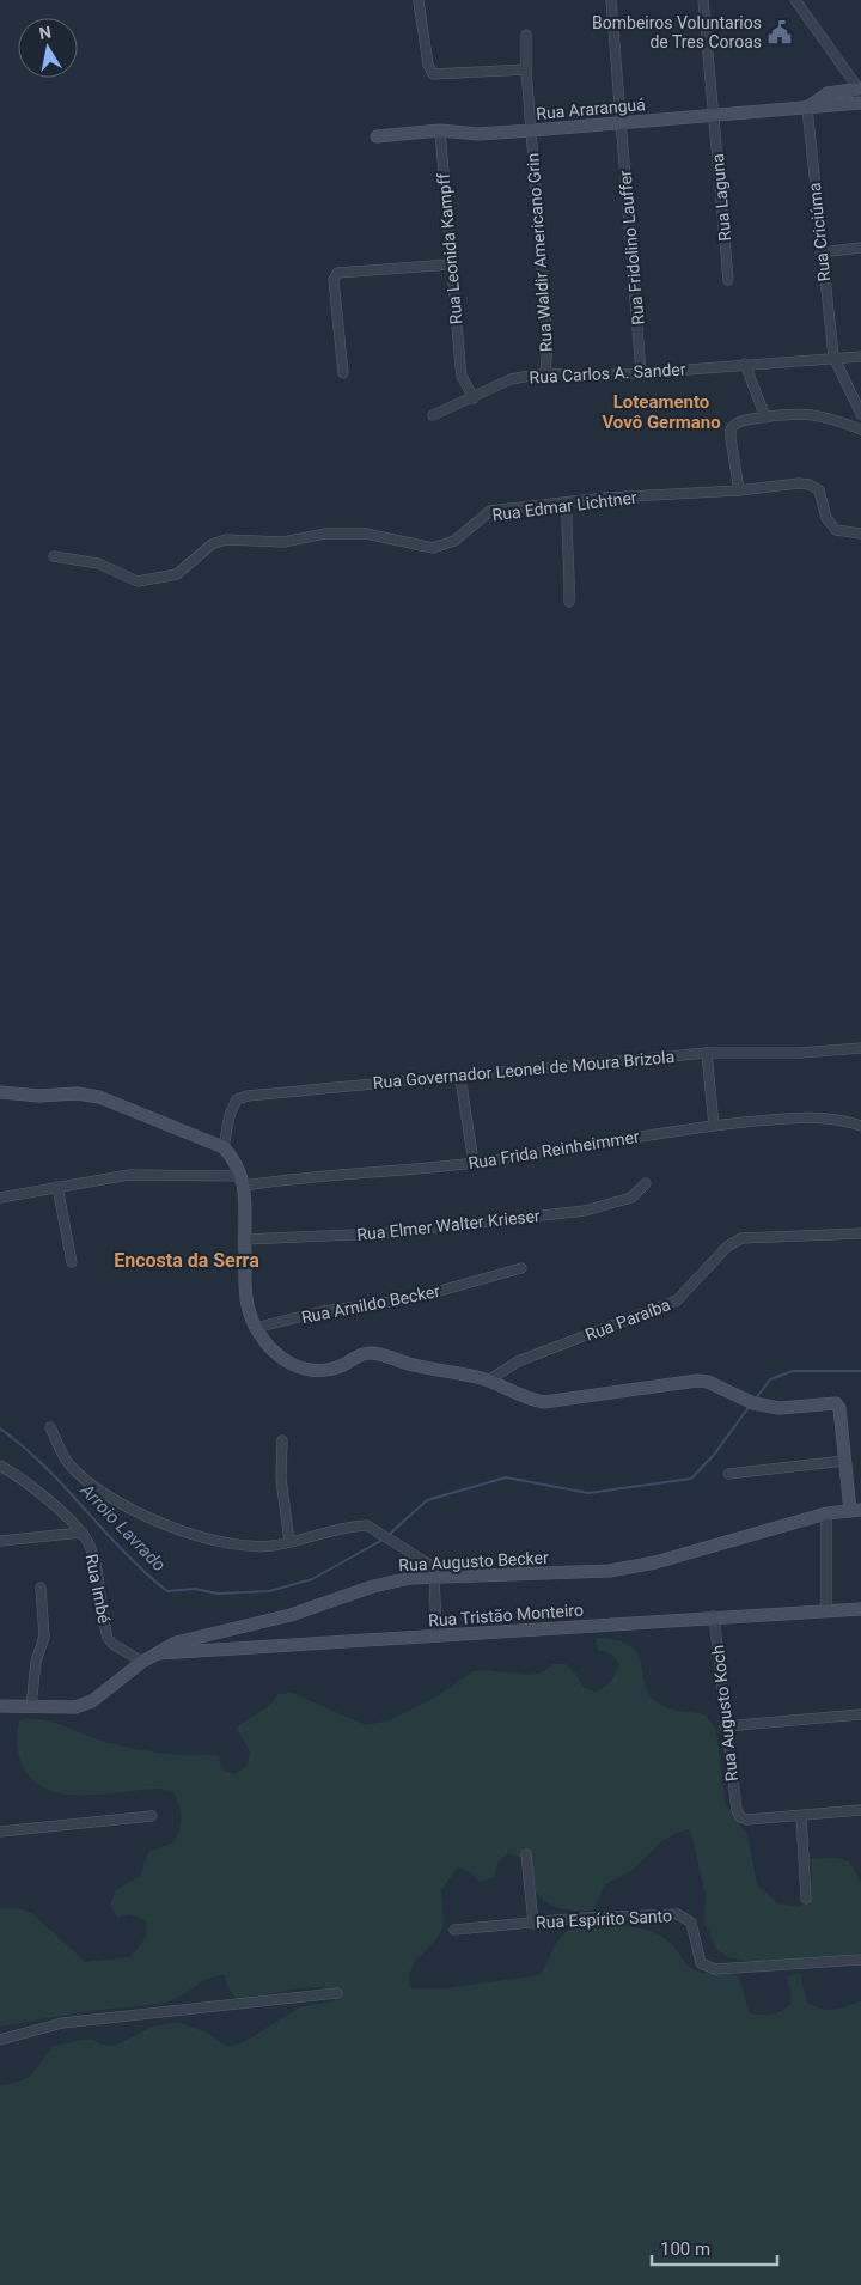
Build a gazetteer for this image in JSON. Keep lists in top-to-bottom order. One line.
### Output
{"streets":{"street":["Rua Araranguá","Rua Laguna","Rua Criciúma","Rua Fridolino Lauffer","Rua Leonida Kampff","Rua Waldir Americano Grin","Rua Carlos A. Sander","Rua Edmar Lichtner","Rua Governador Leonel de Moura Brizola","Rua Frida Reinheimmer","Rua Elmer Walter Krieser","Rua Arnildo Becker","Rua Paraíba","Rua Augusto Becker","Rua Imbé","Rua Tristão Monteiro","Rua Augusto Koch","Rua Espírito Santo"]},"crossings":[["Rua Araranguá","Rua Laguna"],["Rua Araranguá","Rua Criciúma"],["Rua Araranguá","Rua Fridolino Lauffer"],["Rua Araranguá","Rua Leonida Kampff"],["Rua Araranguá","Rua Waldir Americano Grin"],["Rua Criciúma","Rua Carlos A. Sander"],["Rua Fridolino Lauffer","Rua Carlos A. Sander"],["Rua Leonida Kampff","Rua Carlos A. Sander"],["Rua Waldir Americano Grin","Rua Carlos A. Sander"],["Rua Augusto Becker","Rua Imbé"],["Rua Augusto Becker","Rua Tristão Monteiro"],["Rua Tristão Monteiro","Rua Augusto Koch"]],"districts":["Loteamento Vovô Germano","Encosta da Serra"],"water":["Arroio Lavrado"],"places":{"public building":["Bombeiros Voluntarios de Tres Coroas"]},"scale_bar":"100 m","north":"top"}
